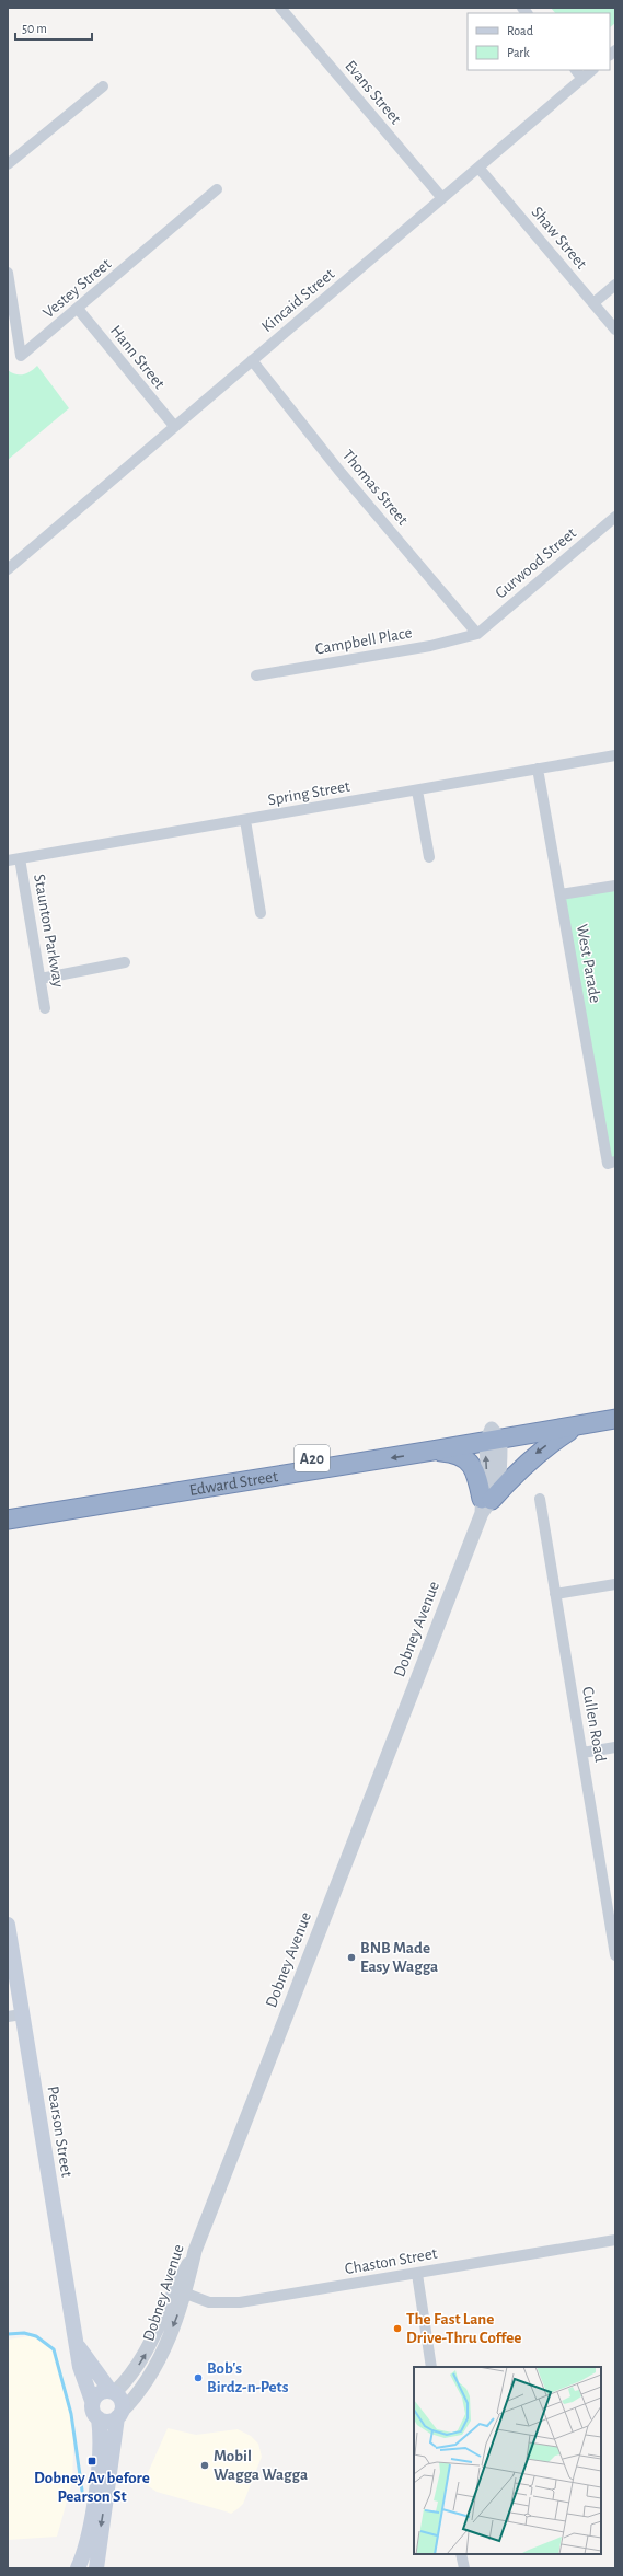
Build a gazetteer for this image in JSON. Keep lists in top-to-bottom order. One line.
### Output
{"streets":{"highway":["A20","Edward Street"],"main road":["Pearson Street"],"street":["Evans Street","Shaw Street","Vestey Street","Kincaid Street","Hann Street","Thomas Street","Gurwood Street","Campbell Place","Spring Street","Staunton Parkway","West Parade","Dobney Avenue","Cullen Road","Chaston Street"]},"crossings":[["Evans Street","Kincaid Street"],["Shaw Street","Kincaid Street"],["Vestey Street","Hann Street"],["Kincaid Street","Hann Street"],["Kincaid Street","Thomas Street"],["Thomas Street","Gurwood Street"],["Thomas Street","Campbell Place"],["Gurwood Street","Campbell Place"],["Spring Street","Staunton Parkway"],["Spring Street","West Parade"],["Edward Street","Dobney Avenue"],["Dobney Avenue","Pearson Street"],["Dobney Avenue","Chaston Street"]],"places":{"other":["BNB Made Easy Wagga","The Fast Lane Drive-Thru Coffee","Bob's Birdz-n-Pets","Mobil Wagga Wagga"],"transit":["Dobney Av before Pearson St"]},"legend":["Road","Park"],"scale_bar":"50 m"}
